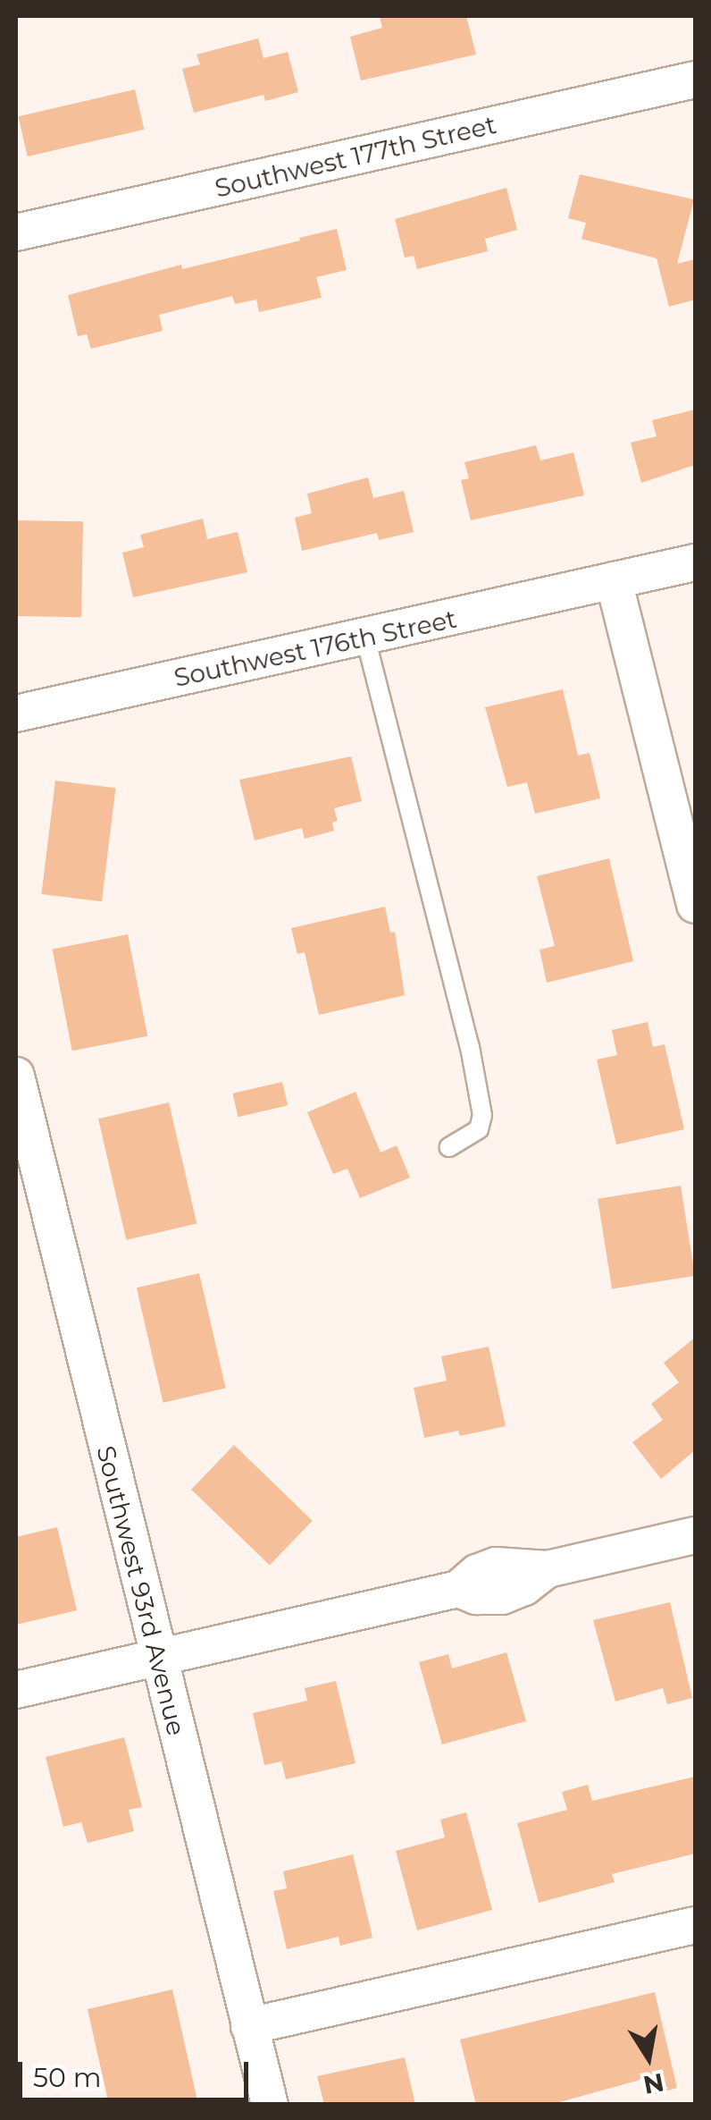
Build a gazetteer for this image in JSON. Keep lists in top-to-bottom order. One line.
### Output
{"streets":{"street":["Southwest 177th Street","Southwest 176th Street","Southwest 93rd Avenue"]},"scale_bar":"50 m","north":"bottom"}
